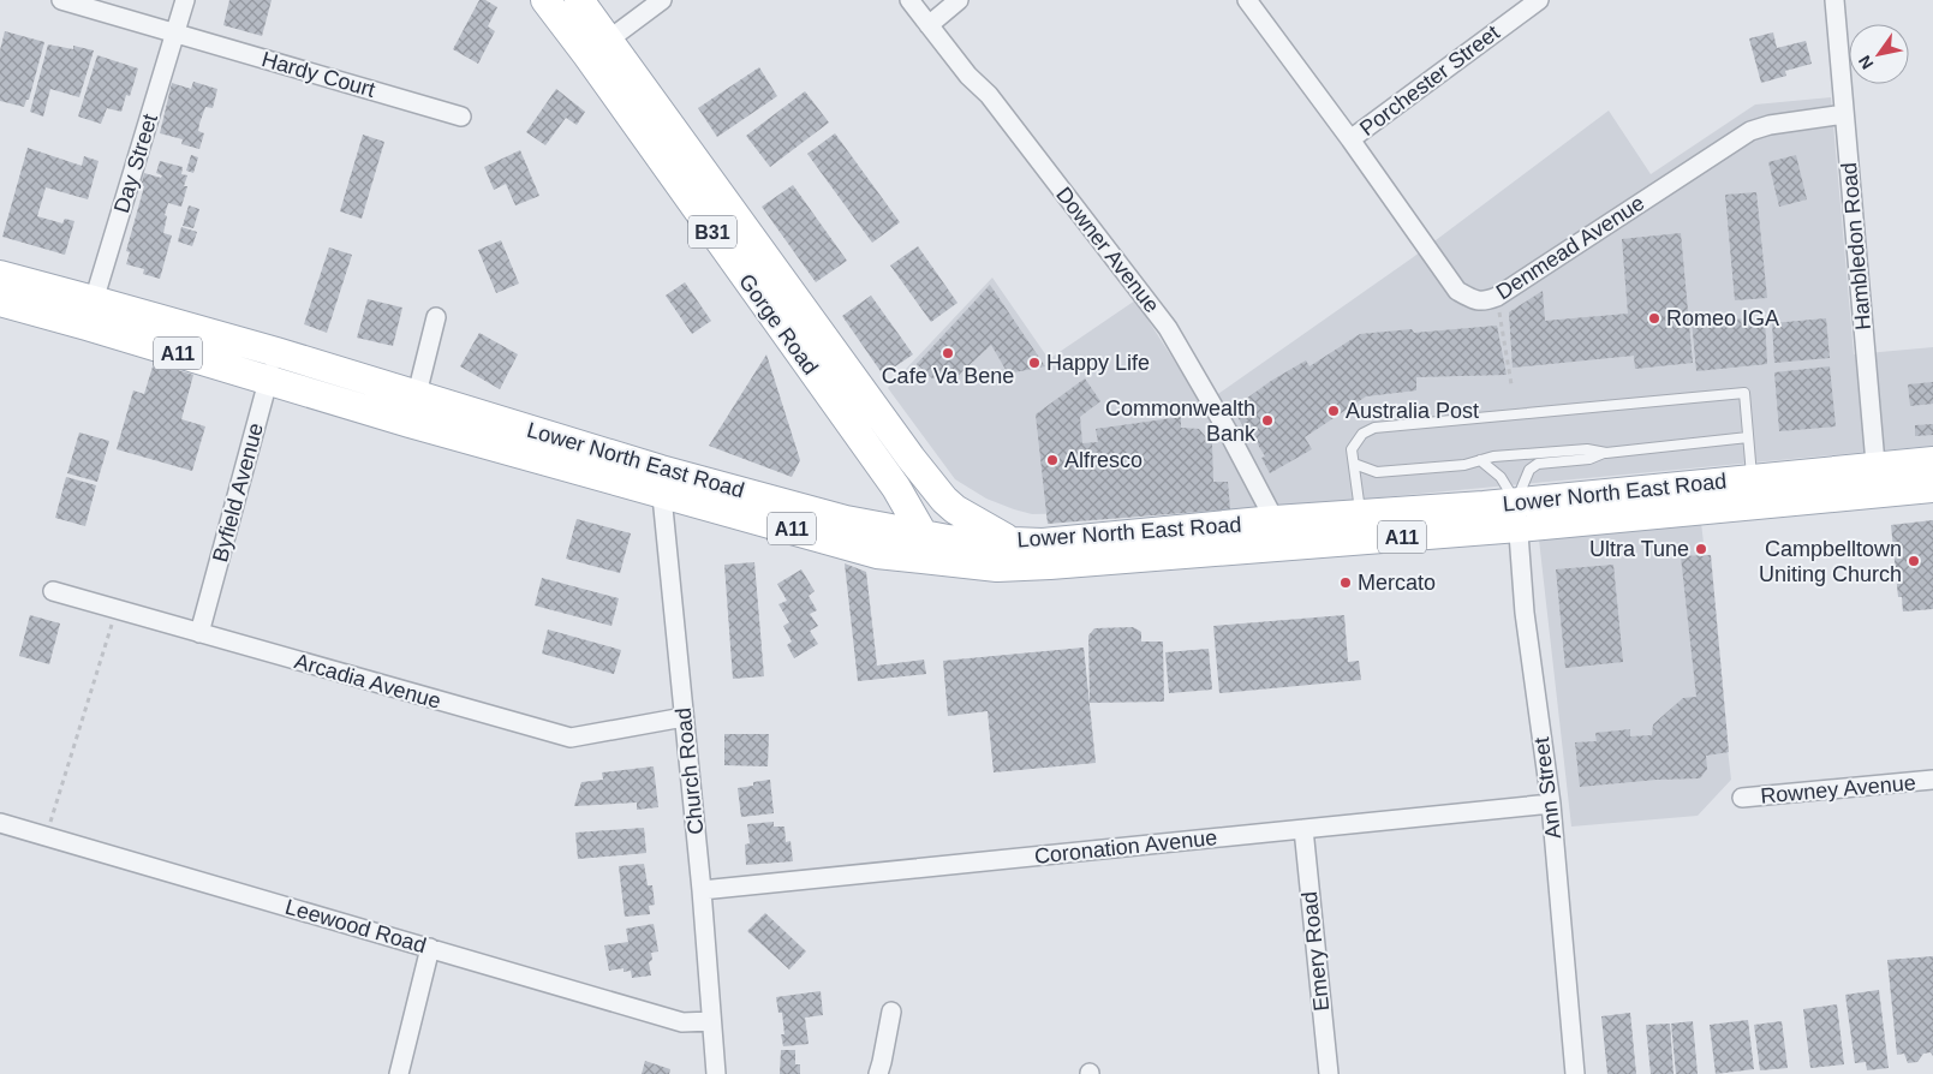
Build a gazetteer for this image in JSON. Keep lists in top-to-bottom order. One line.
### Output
{"streets":{"main road":["B31","Gorge Road","A11","Lower North East Road"],"street":["Hardy Court","Porchester Street","Day Street","Hambledon Road","Denmead Avenue","Downer Avenue","Byfield Avenue","Arcadia Avenue","Church Road","Ann Street","Rowney Avenue","Coronation Avenue","Leewood Road","Emery Road"]},"crossings":[["Hardy Court","Day Street"],["Porchester Street","Denmead Avenue"],["Day Street","Lower North East Road"],["Hambledon Road","Denmead Avenue"],["Hambledon Road","Lower North East Road"],["Downer Avenue","Lower North East Road"],["Gorge Road","Lower North East Road"],["Lower North East Road","Byfield Avenue"],["Lower North East Road","Church Road"],["Lower North East Road","Ann Street"],["Byfield Avenue","Arcadia Avenue"],["Arcadia Avenue","Church Road"],["Church Road","Coronation Avenue"],["Church Road","Leewood Road"],["Ann Street","Coronation Avenue"],["Coronation Avenue","Emery Road"]],"places":["Romeo IGA","Cafe Va Bene","Happy Life","Australia Post","Commonwealth Bank","Alfresco","Ultra Tune","Campbelltown Uniting Church","Mercato"],"north":"bottom left"}
